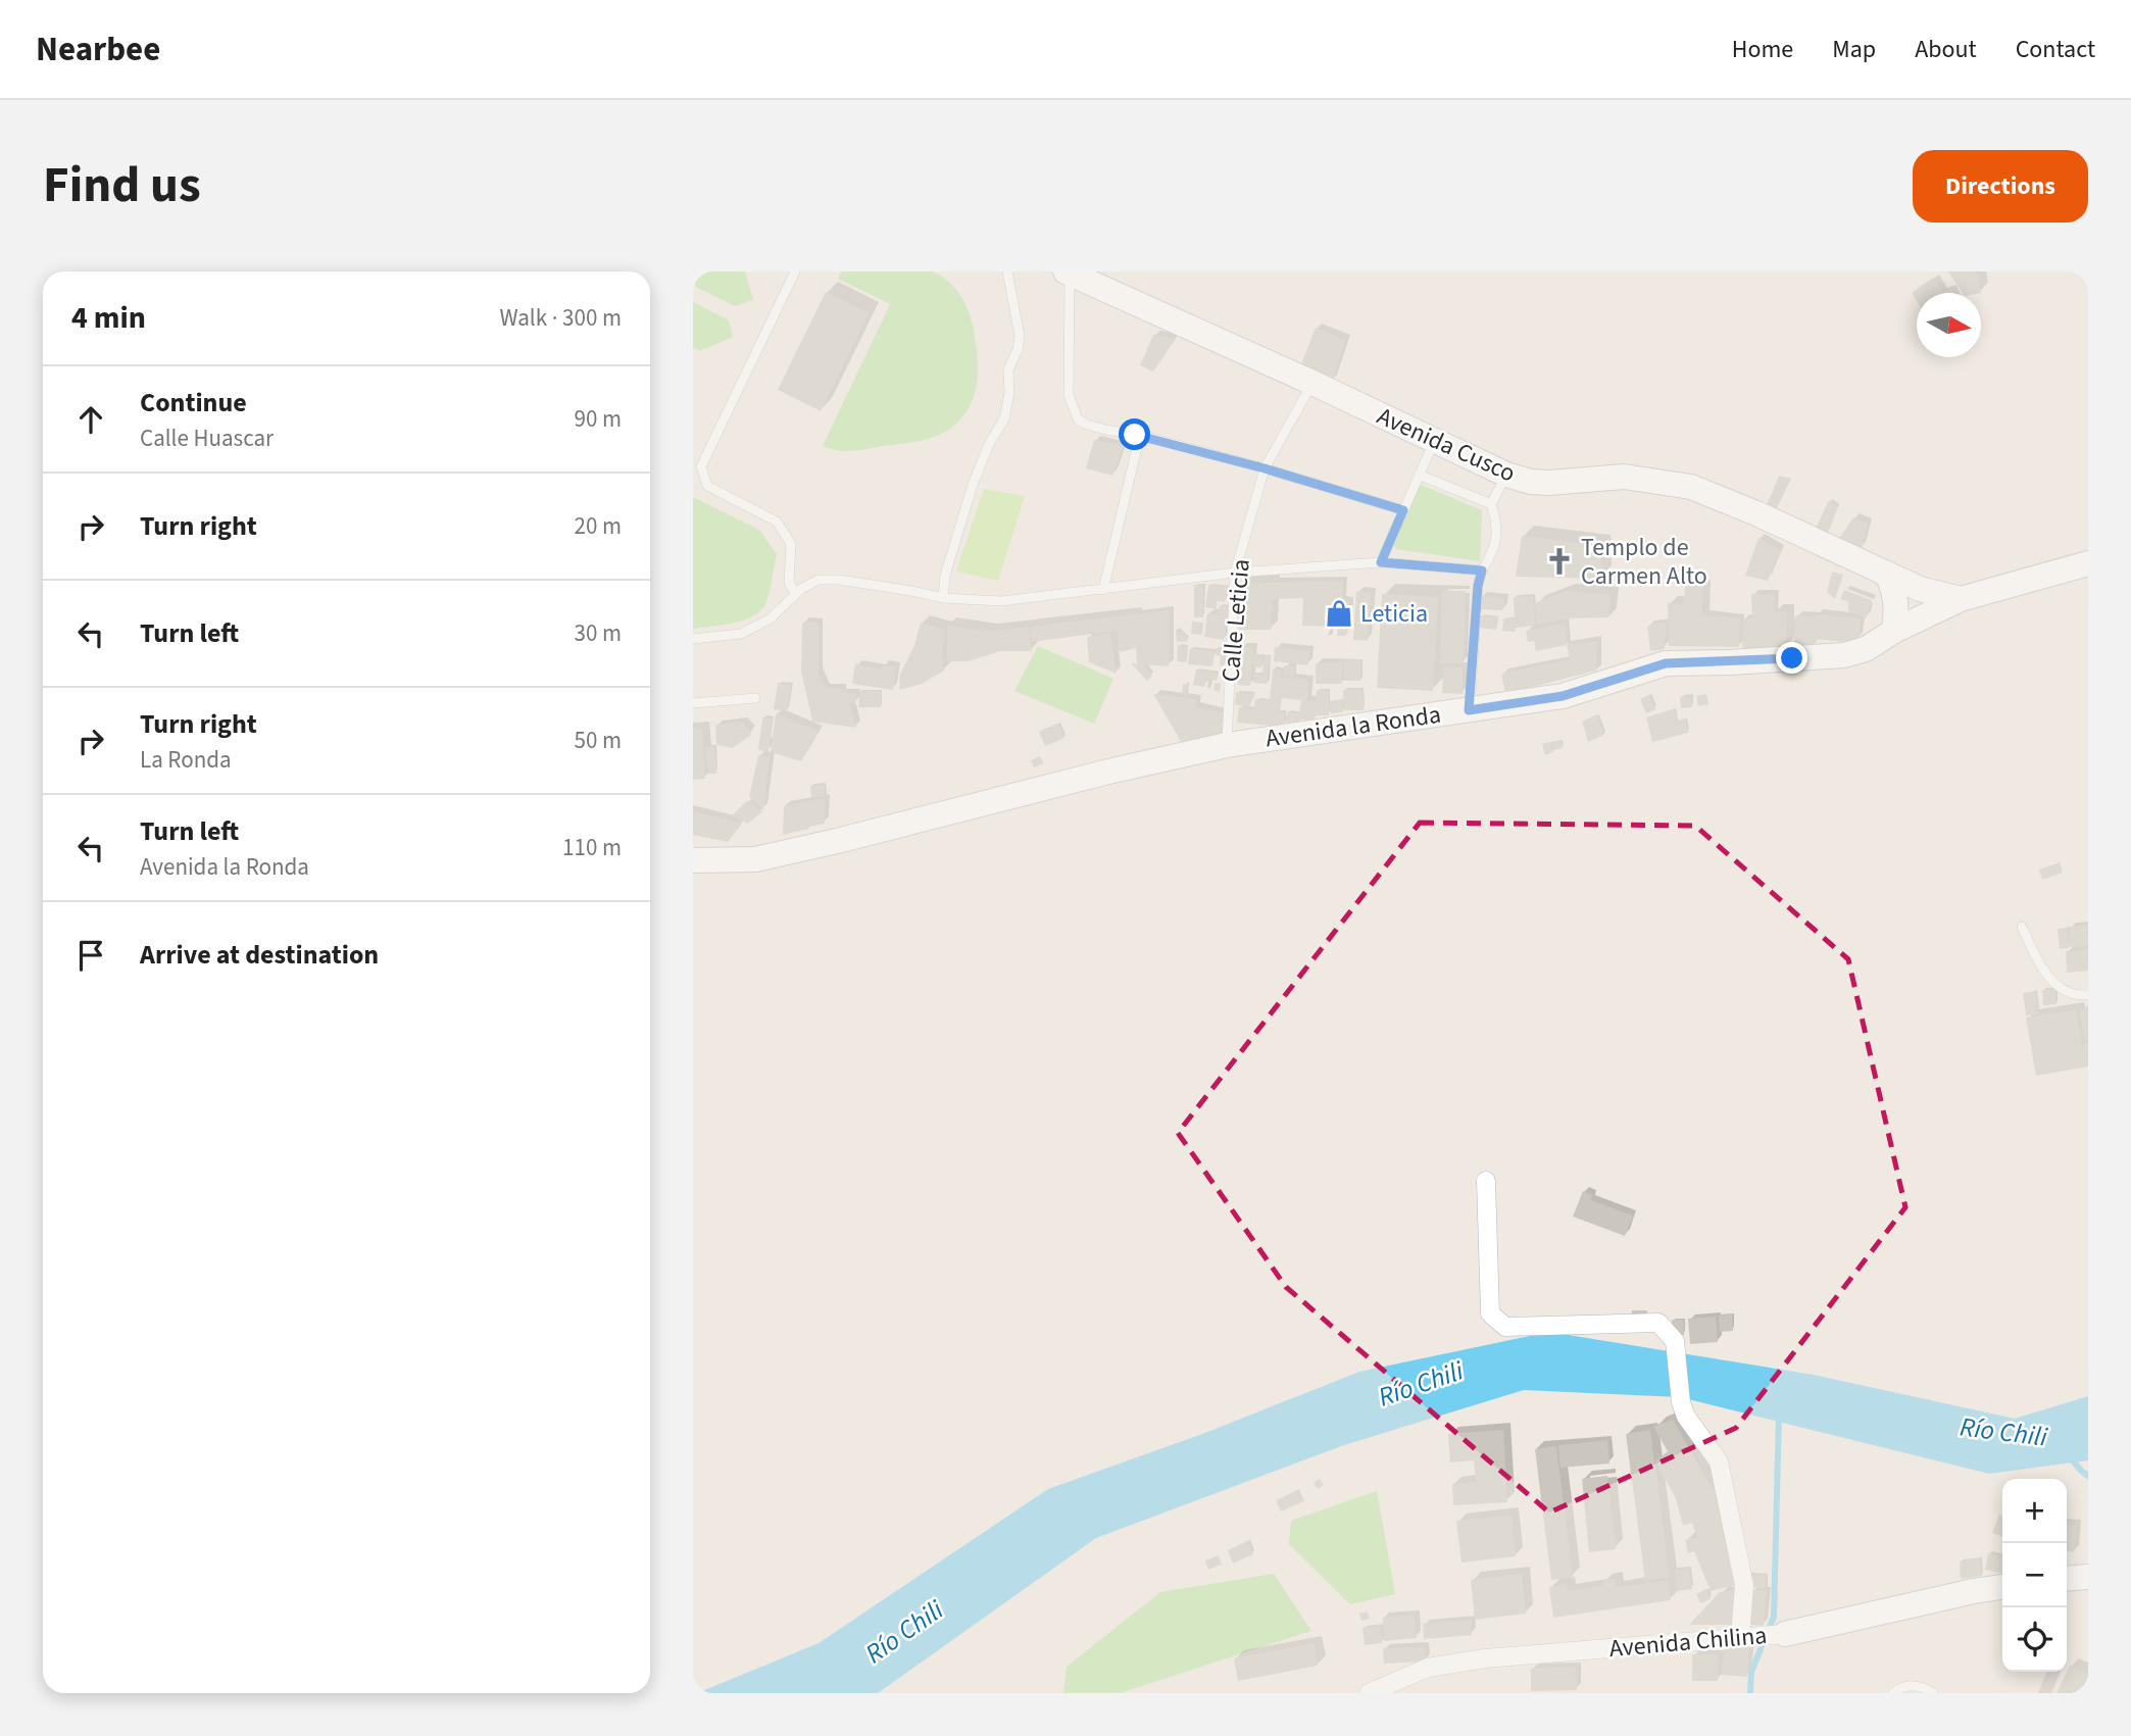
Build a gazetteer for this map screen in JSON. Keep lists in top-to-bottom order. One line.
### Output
{"streets":{"main road":["Avenida Cusco","Avenida la Ronda","Avenida Chilina"],"lane":["Calle Leticia"]},"crossings":[["Avenida Cusco","Calle Leticia"],["Avenida Cusco","Avenida la Ronda"],["Calle Leticia","Avenida la Ronda"]],"water":["Río Chili"],"places":{"church":["Templo de Carmen Alto"],"shop":["Leticia"]},"north":"right","page":{"header":"Nearbee","nav":["Home","Map","About","Contact"],"title":"Find us","buttons":"Directions","heading":["4 min","Walk · 300 m"],"list":[["Continue","Calle Huascar","90 m"],["Turn right","20 m"],["Turn left","30 m"],["Turn right","La Ronda","50 m"],["Turn left","Avenida la Ronda","110 m"],"Arrive at destination"],"map_buttons":["+","−"]}}
